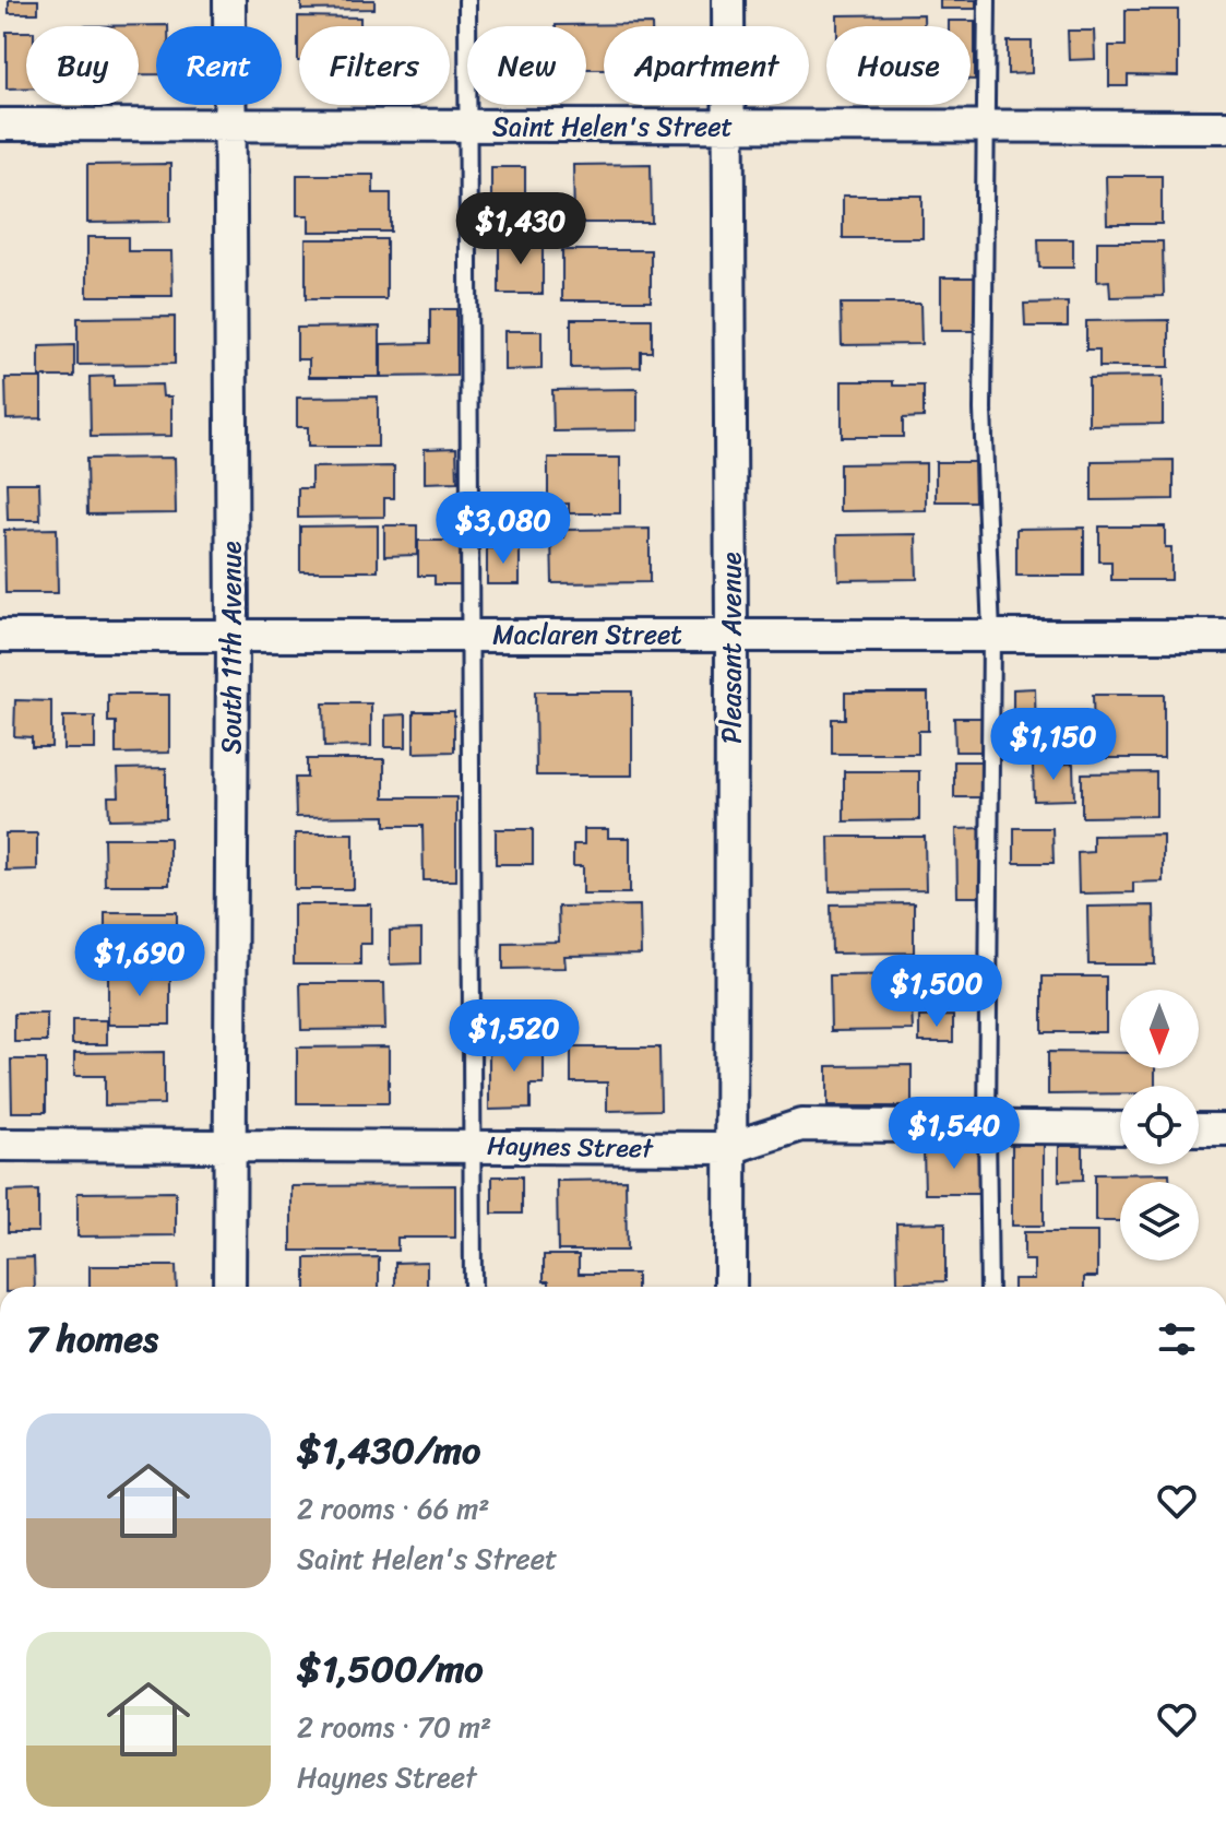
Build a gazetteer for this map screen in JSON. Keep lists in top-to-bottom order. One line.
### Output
{"streets":{"street":["Saint Helen's Street","Maclaren Street","South 11th Avenue","Pleasant Avenue","Haynes Street"]},"crossings":[["Saint Helen's Street","South 11th Avenue"],["Saint Helen's Street","Pleasant Avenue"],["Maclaren Street","South 11th Avenue"],["Maclaren Street","Pleasant Avenue"],["South 11th Avenue","Haynes Street"],["Pleasant Avenue","Haynes Street"]],"north":"bottom","page":{"chip":["Buy","Rent","Filters","New","Apartment","House"],"price":["$1,430","$3,080","$1,150","$1,690","$1,500","$1,520","$1,540"],"heading":"7 homes","list":[{"name":"$1,430/mo","note":"2 rooms · 66 m² · Saint Helen's Street"},{"name":"$1,500/mo","note":"2 rooms · 70 m² · Haynes Street"}]}}
